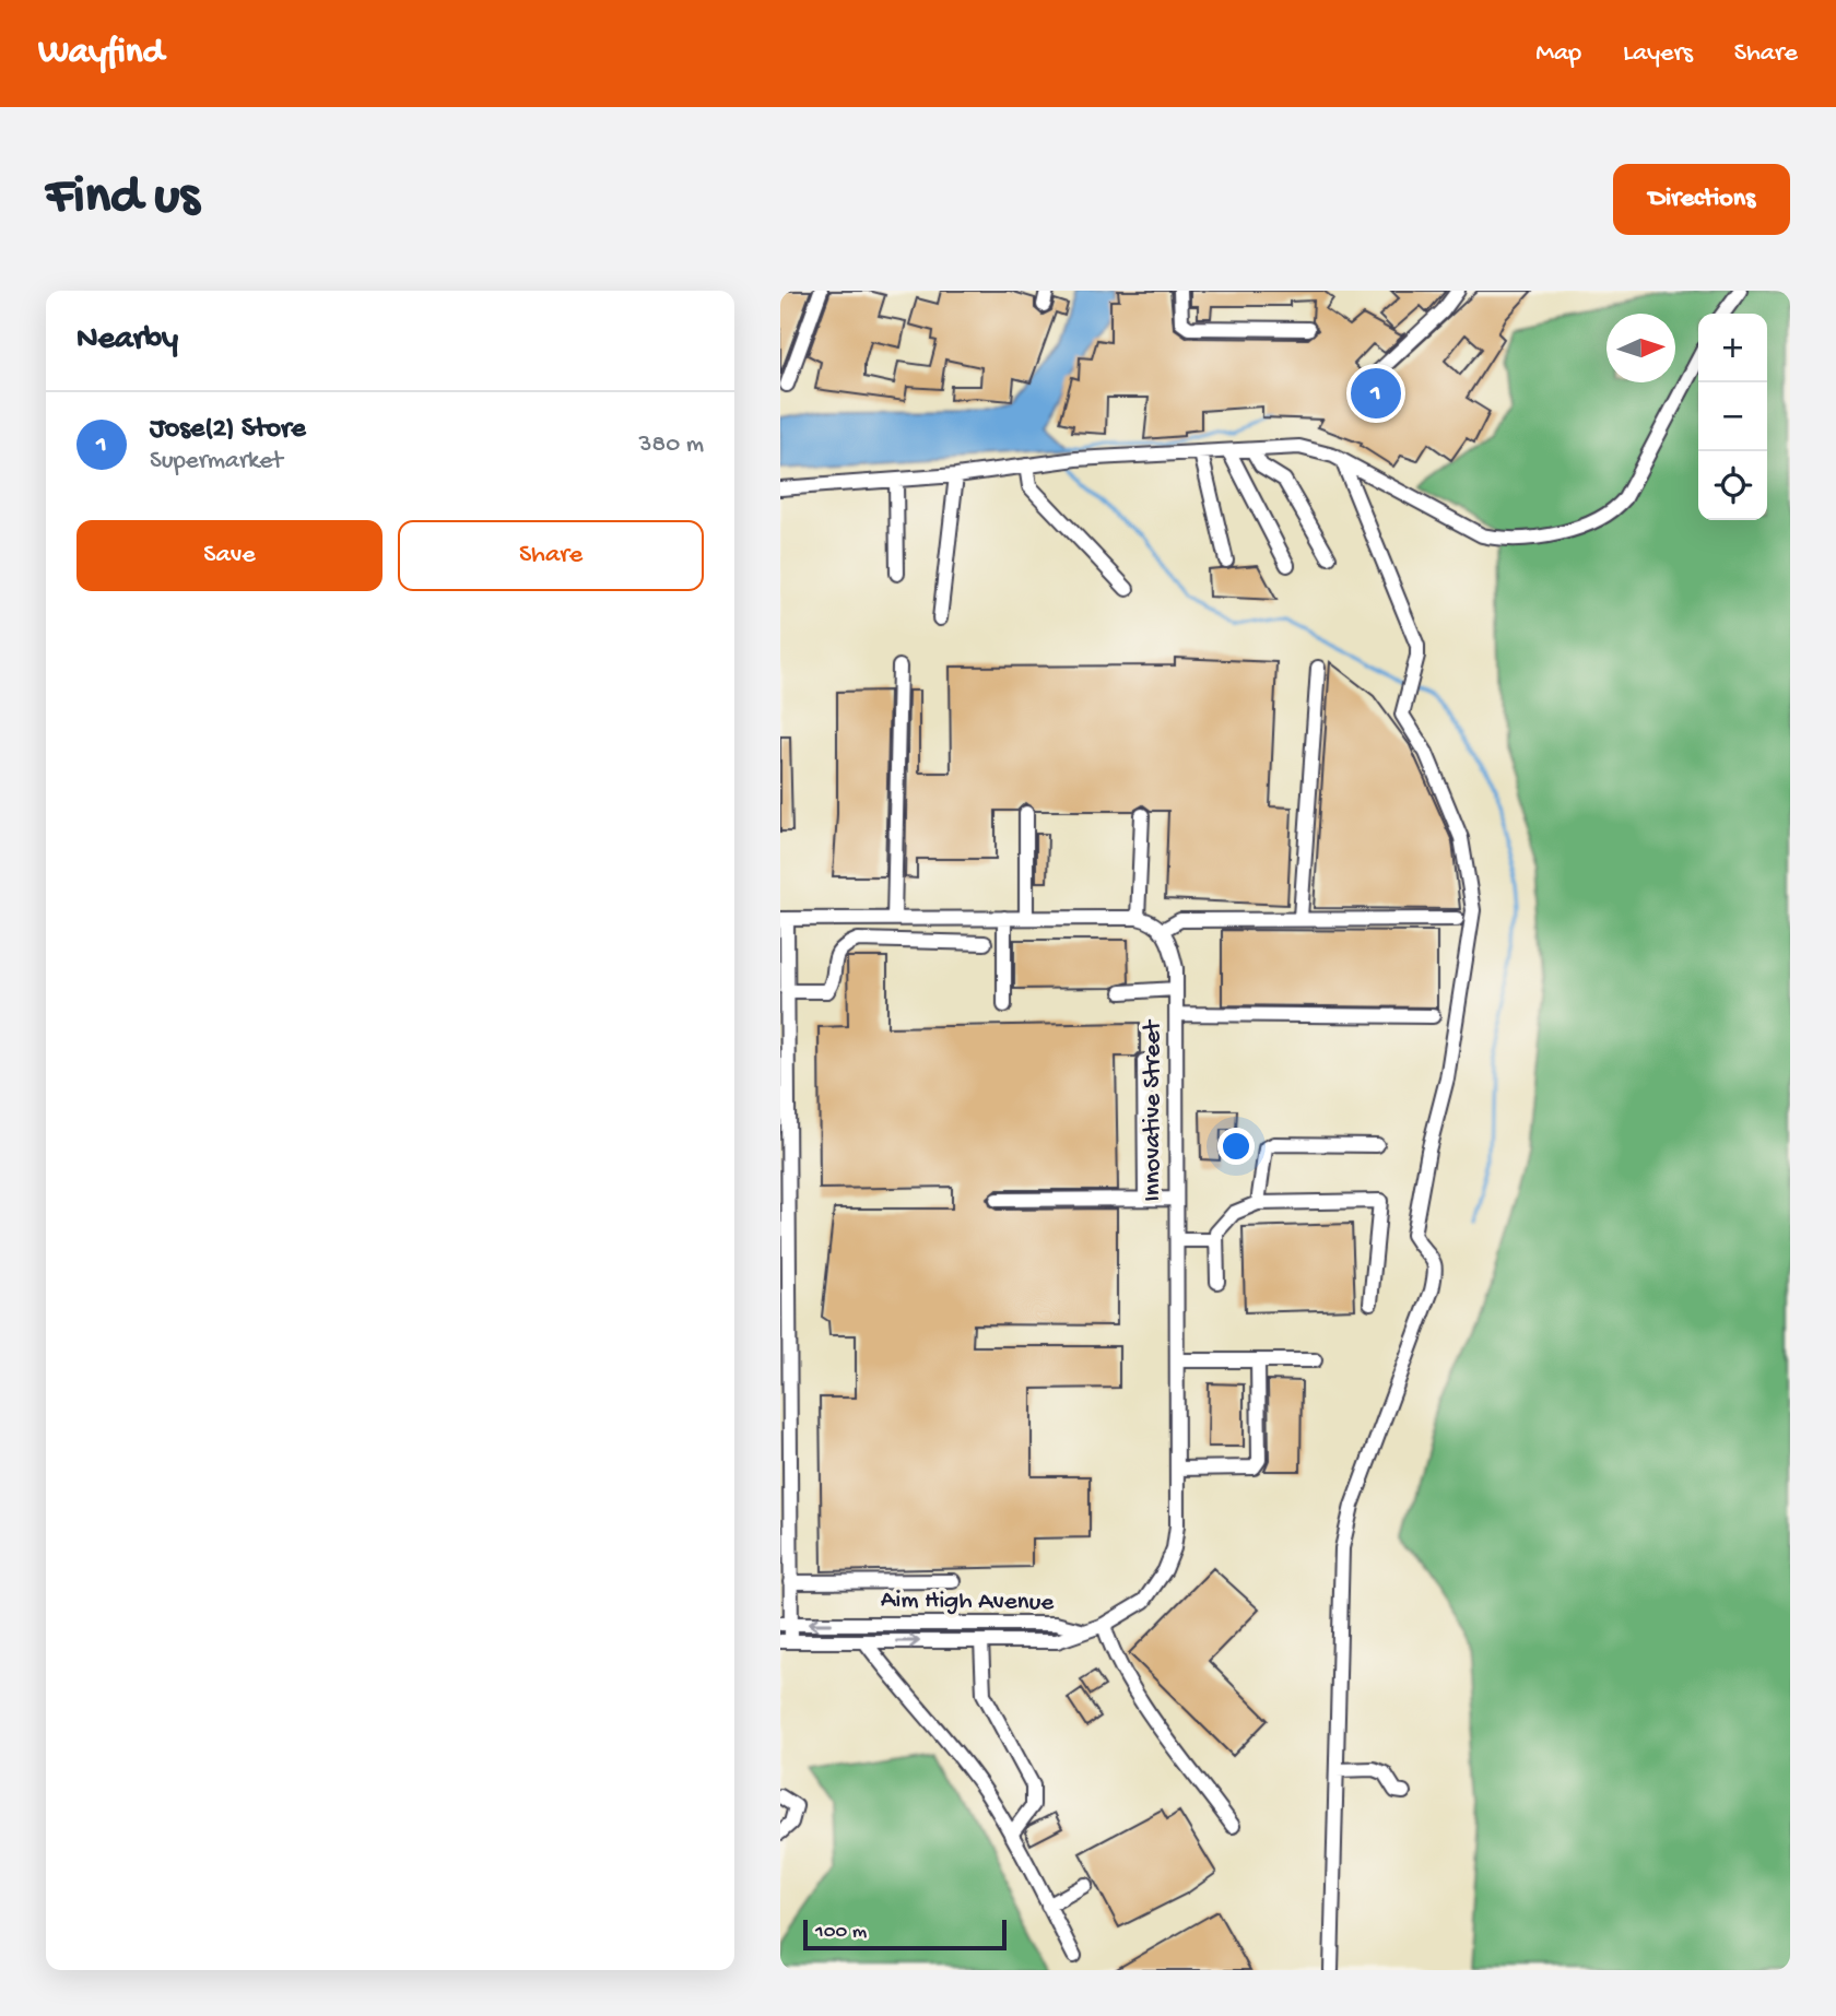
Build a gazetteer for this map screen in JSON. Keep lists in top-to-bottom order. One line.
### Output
{"streets":{"street":["Innovative Street","Aim High Avenue"]},"crossings":[["Innovative Street","Aim High Avenue"]],"scale_bar":"100 m","north":"right","page":{"header":"Wayfind","nav":["Map","Layers","Share"],"buttons":["Directions",["Save","Share"]],"title":"Find us","heading":"Nearby","map_buttons":["+","−"],"pins":"1","list":[{"mark":"1","name":"Jose(2) Store","note":"Supermarket","value":"380 m"}],"scale":"100 m"}}
